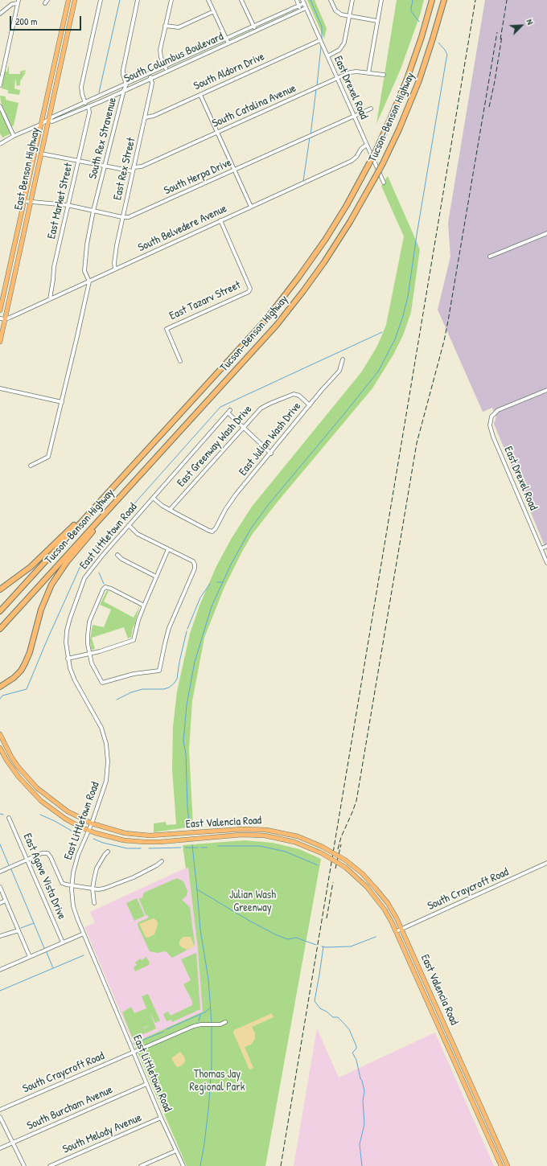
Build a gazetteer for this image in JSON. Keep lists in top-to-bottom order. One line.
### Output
{"streets":{"highway":["Tucson–Benson Highway"],"main road":["East Benson Highway","East Valencia Road"],"street":["South Columbus Boulevard","South Aldorn Drive","East Drexel Road","South Catalina Avenue","South Rex Stravenue","East Rex Street","South Herpa Drive","East Market Street","South Belvedere Avenue","East Tazarv Street","East Julian Wash Drive","East Greenway Wash Drive","East Littletown Road","East Agave Vista Drive","South Craycroft Road","South Burcham Avenue","South Melody Avenue"]},"crossings":[["South Columbus Boulevard","East Drexel Road"],["South Columbus Boulevard","South Rex Stravenue"],["South Columbus Boulevard","East Benson Highway"],["South Columbus Boulevard","East Rex Street"],["South Columbus Boulevard","East Market Street"],["South Aldorn Drive","East Drexel Road"],["South Aldorn Drive","East Rex Street"],["East Drexel Road","South Catalina Avenue"],["East Drexel Road","South Herpa Drive"],["East Drexel Road","South Belvedere Avenue"],["South Catalina Avenue","South Rex Stravenue"],["South Catalina Avenue","East Benson Highway"],["South Catalina Avenue","East Rex Street"],["South Catalina Avenue","East Market Street"],["South Rex Stravenue","South Herpa Drive"],["South Rex Stravenue","South Belvedere Avenue"],["East Benson Highway","South Herpa Drive"],["East Benson Highway","South Belvedere Avenue"],["East Rex Street","South Herpa Drive"],["East Rex Street","South Belvedere Avenue"],["South Herpa Drive","East Market Street"],["East Market Street","South Belvedere Avenue"],["South Belvedere Avenue","East Tazarv Street"],["East Julian Wash Drive","East Greenway Wash Drive"],["East Greenway Wash Drive","East Littletown Road"],["East Littletown Road","East Valencia Road"],["East Littletown Road","South Craycroft Road"],["East Littletown Road","South Burcham Avenue"],["East Littletown Road","South Melody Avenue"],["East Valencia Road","South Craycroft Road"]],"parks":["Julian Wash Greenway","Thomas Jay Regional Park"],"scale_bar":"200 m","north":"top right"}
